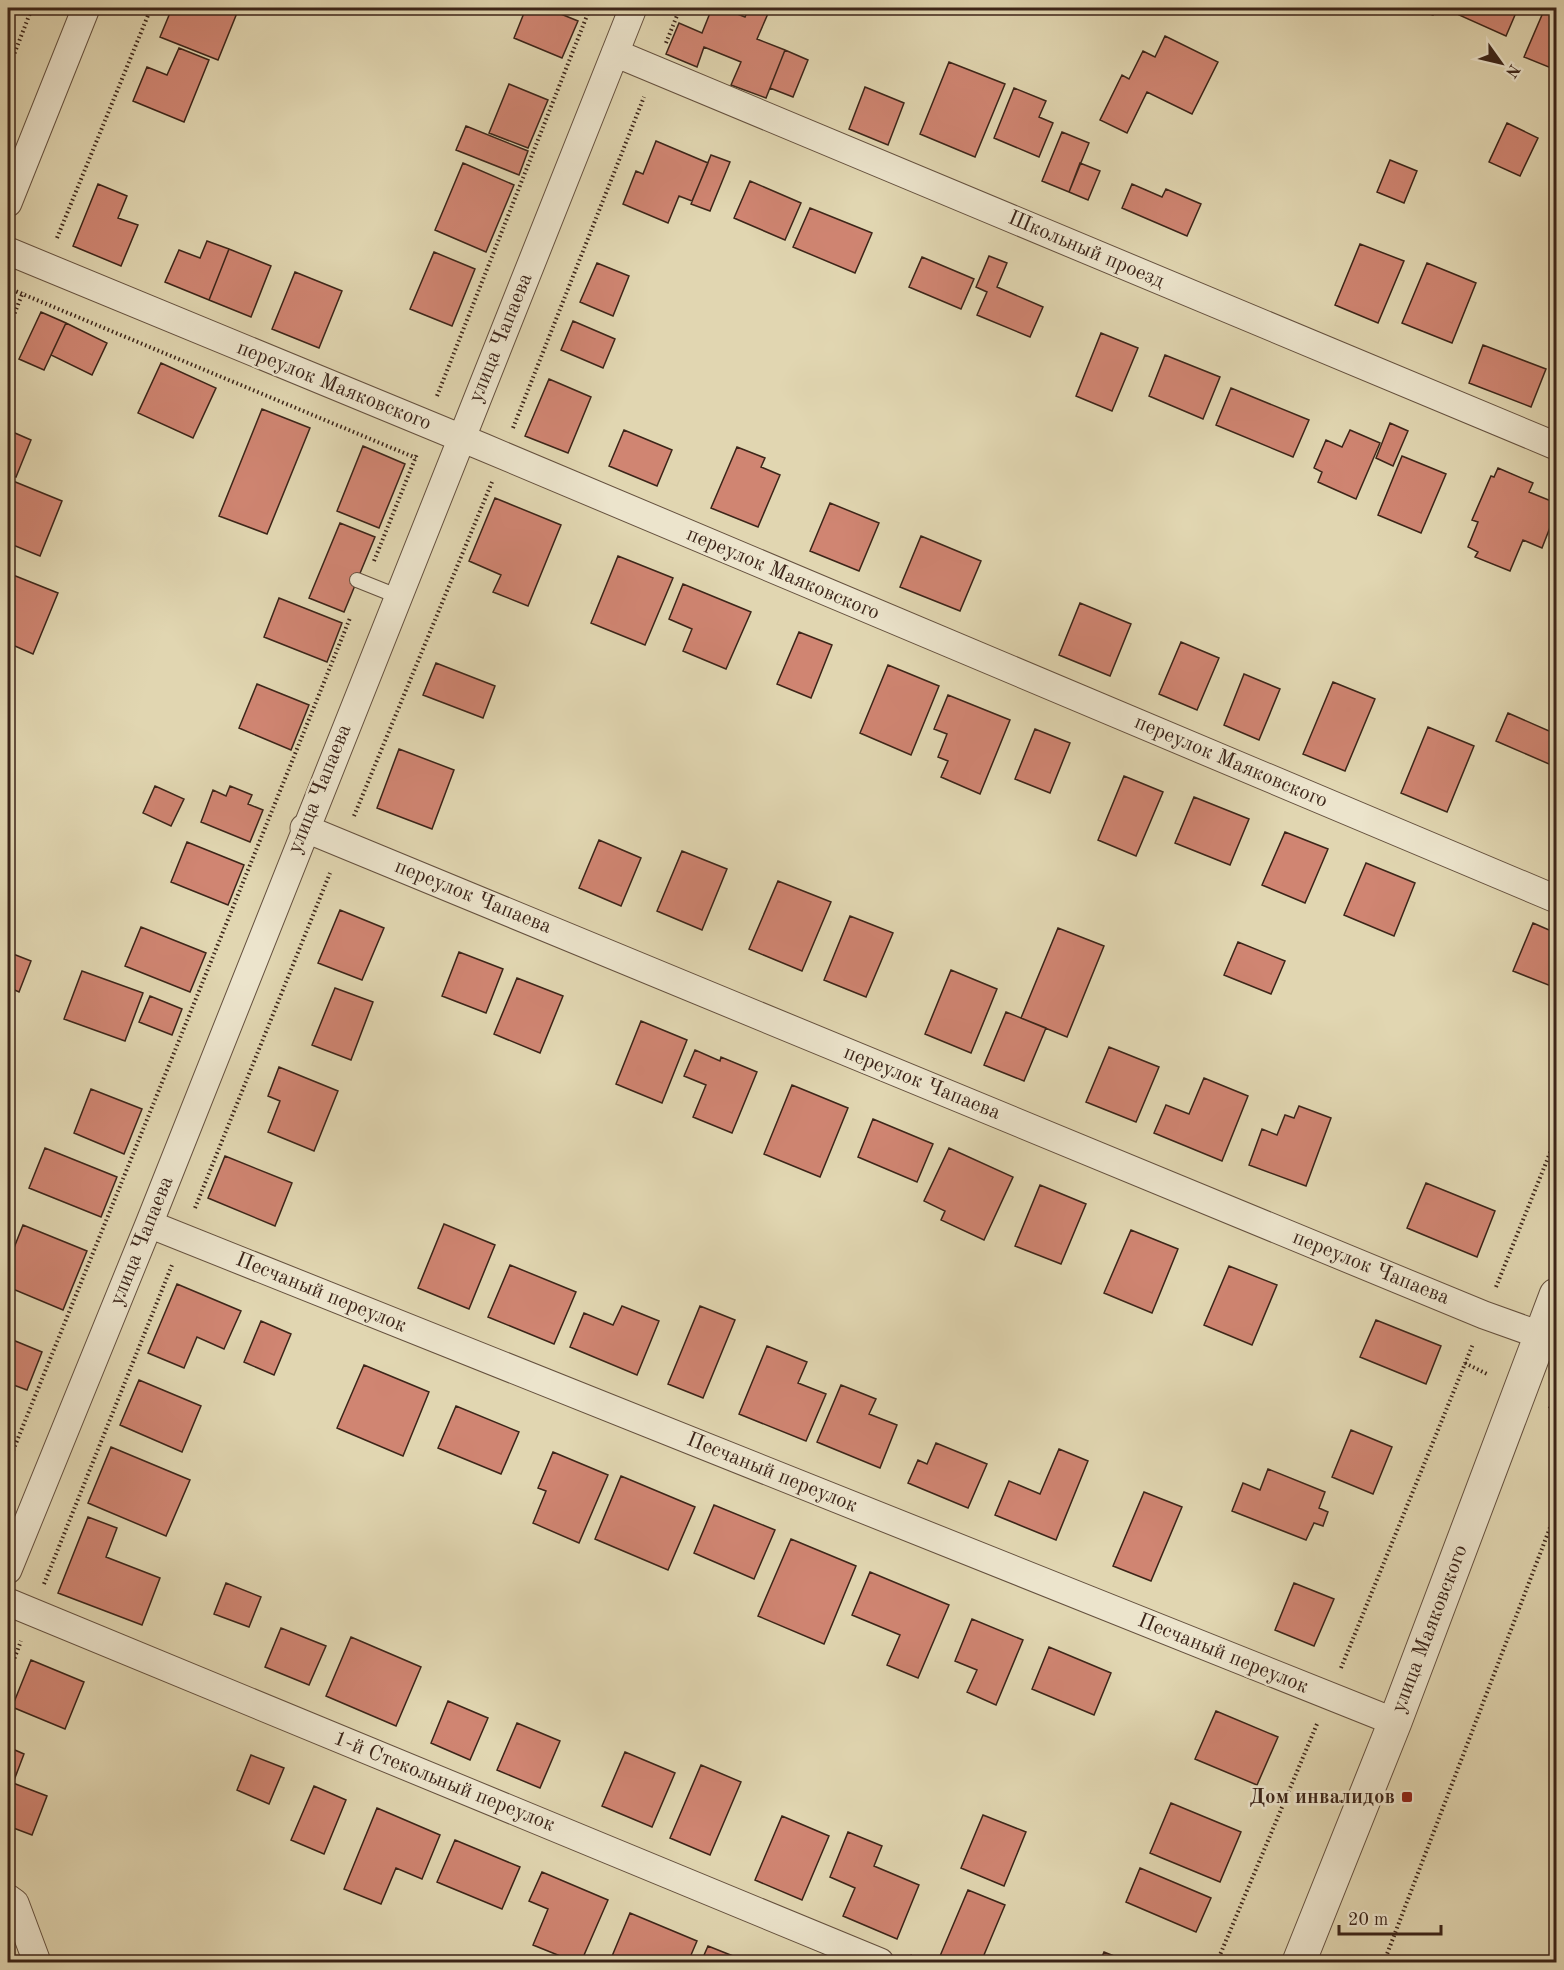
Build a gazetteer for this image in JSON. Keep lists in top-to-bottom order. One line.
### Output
{"streets":{"street":["Школьный проезд","улица Чапаева","переулок Маяковского","переулок Чапаева","Песчаный переулок","улица Маяковского","1-й Стекольный переулок"]},"crossings":[["Школьный проезд","улица Чапаева"],["улица Чапаева","переулок Маяковского"],["улица Чапаева","переулок Чапаева"],["улица Чапаева","Песчаный переулок"],["переулок Чапаева","улица Маяковского"],["Песчаный переулок","улица Маяковского"]],"places":{"transit":["Дом инвалидов"]},"scale_bar":"20 m","north":"bottom right"}
